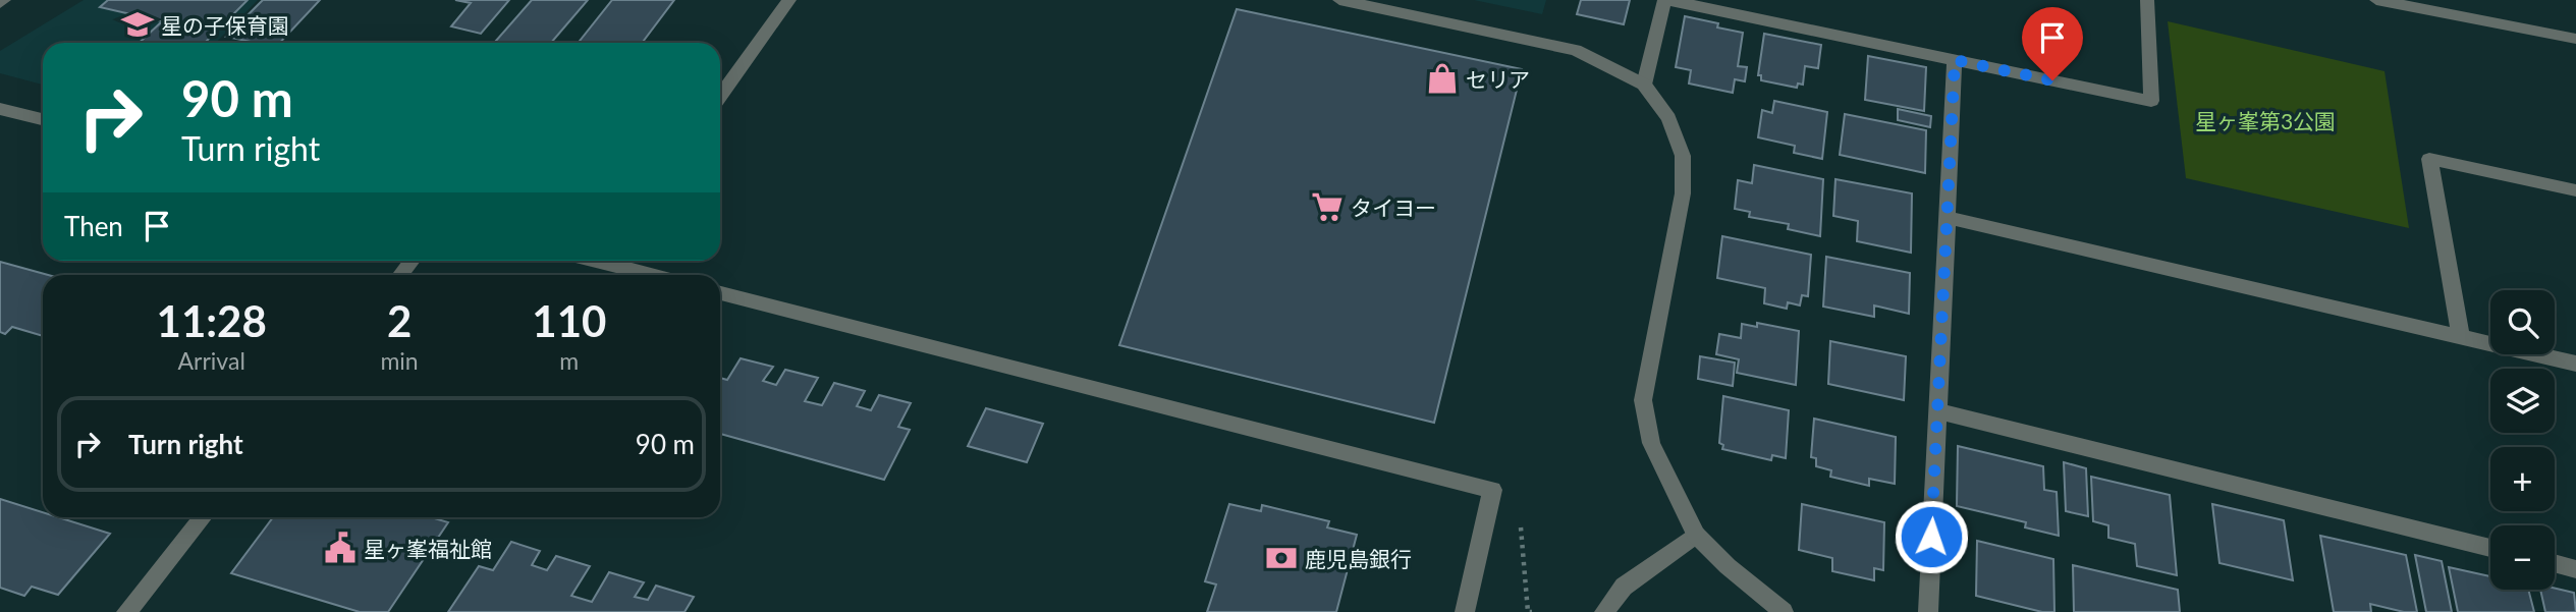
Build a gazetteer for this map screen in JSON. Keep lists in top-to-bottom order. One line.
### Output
{"parks":["星ヶ峯第3公園"],"places":{"school or university":["星の子保育園"],"shop":["セリア"],"supermarket":["タイヨー"],"public building":["星ヶ峯福祉館"],"bank":["鹿児島銀行"]},"page":{"turn":["90 m","Turn right"],"then":"Then","eta":["11:28","Arrival","2","min","110","m"],"map_buttons":["+","−"],"list":[{"name":"Turn right","value":"90 m"}]}}
